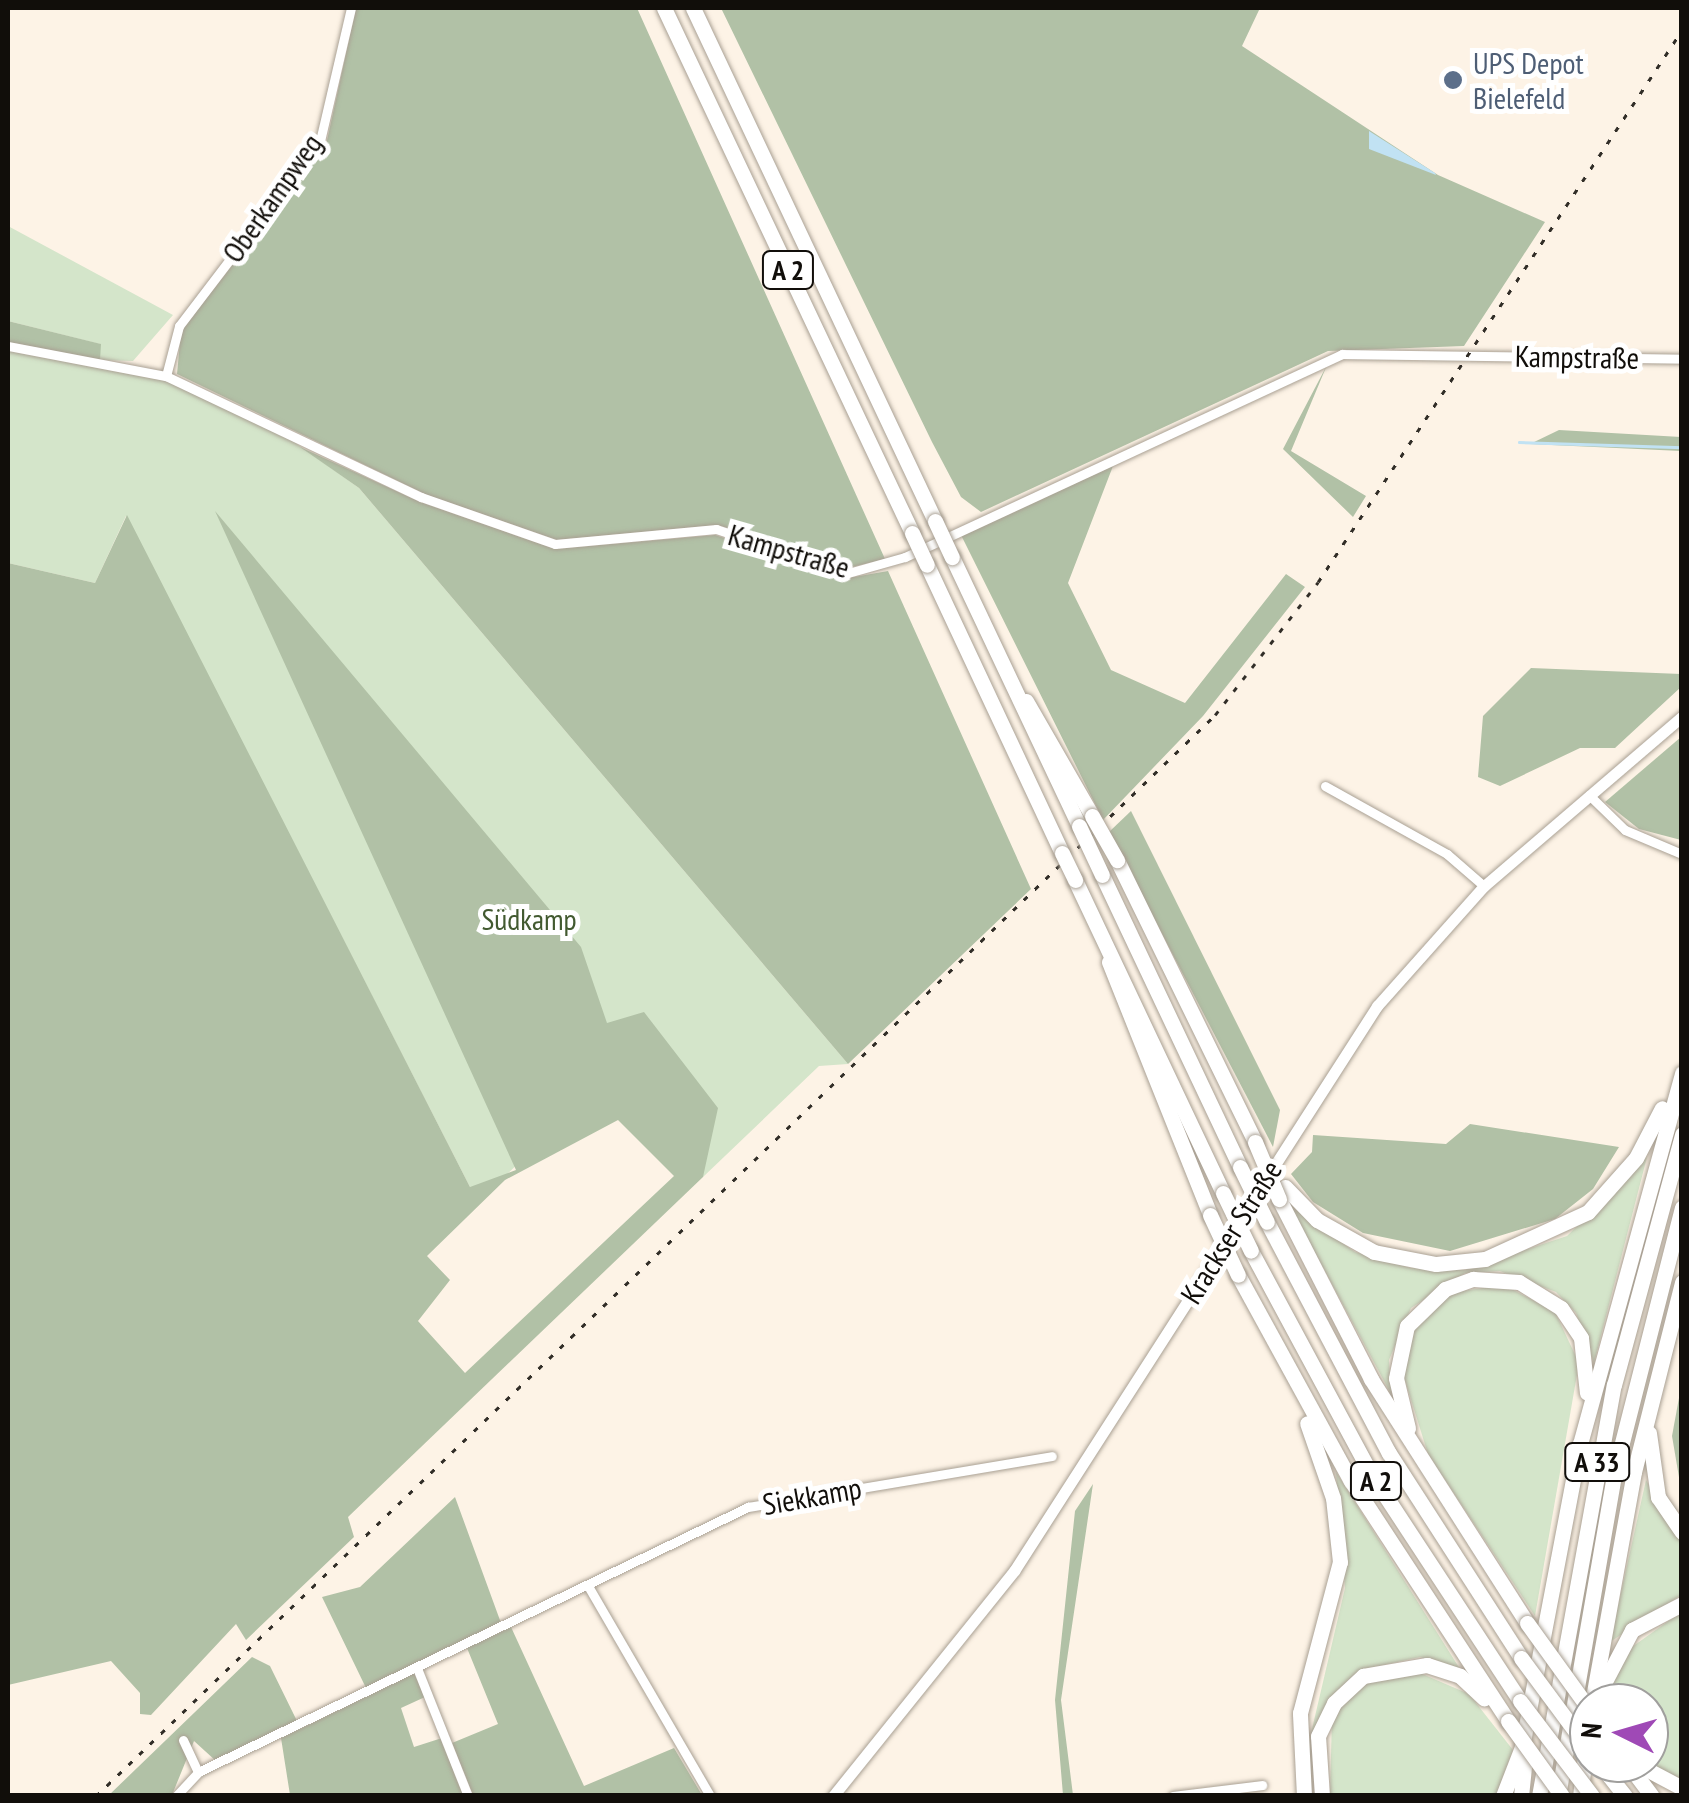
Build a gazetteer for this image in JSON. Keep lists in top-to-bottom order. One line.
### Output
{"streets":{"highway":["A 2","A 33"],"street":["Oberkampweg","Kampstraße","Krackser Straße","Siekkamp"]},"crossings":[["Oberkampweg","Kampstraße"]],"parks":["Südkamp"],"places":["UPS Depot Bielefeld"],"north":"left"}
